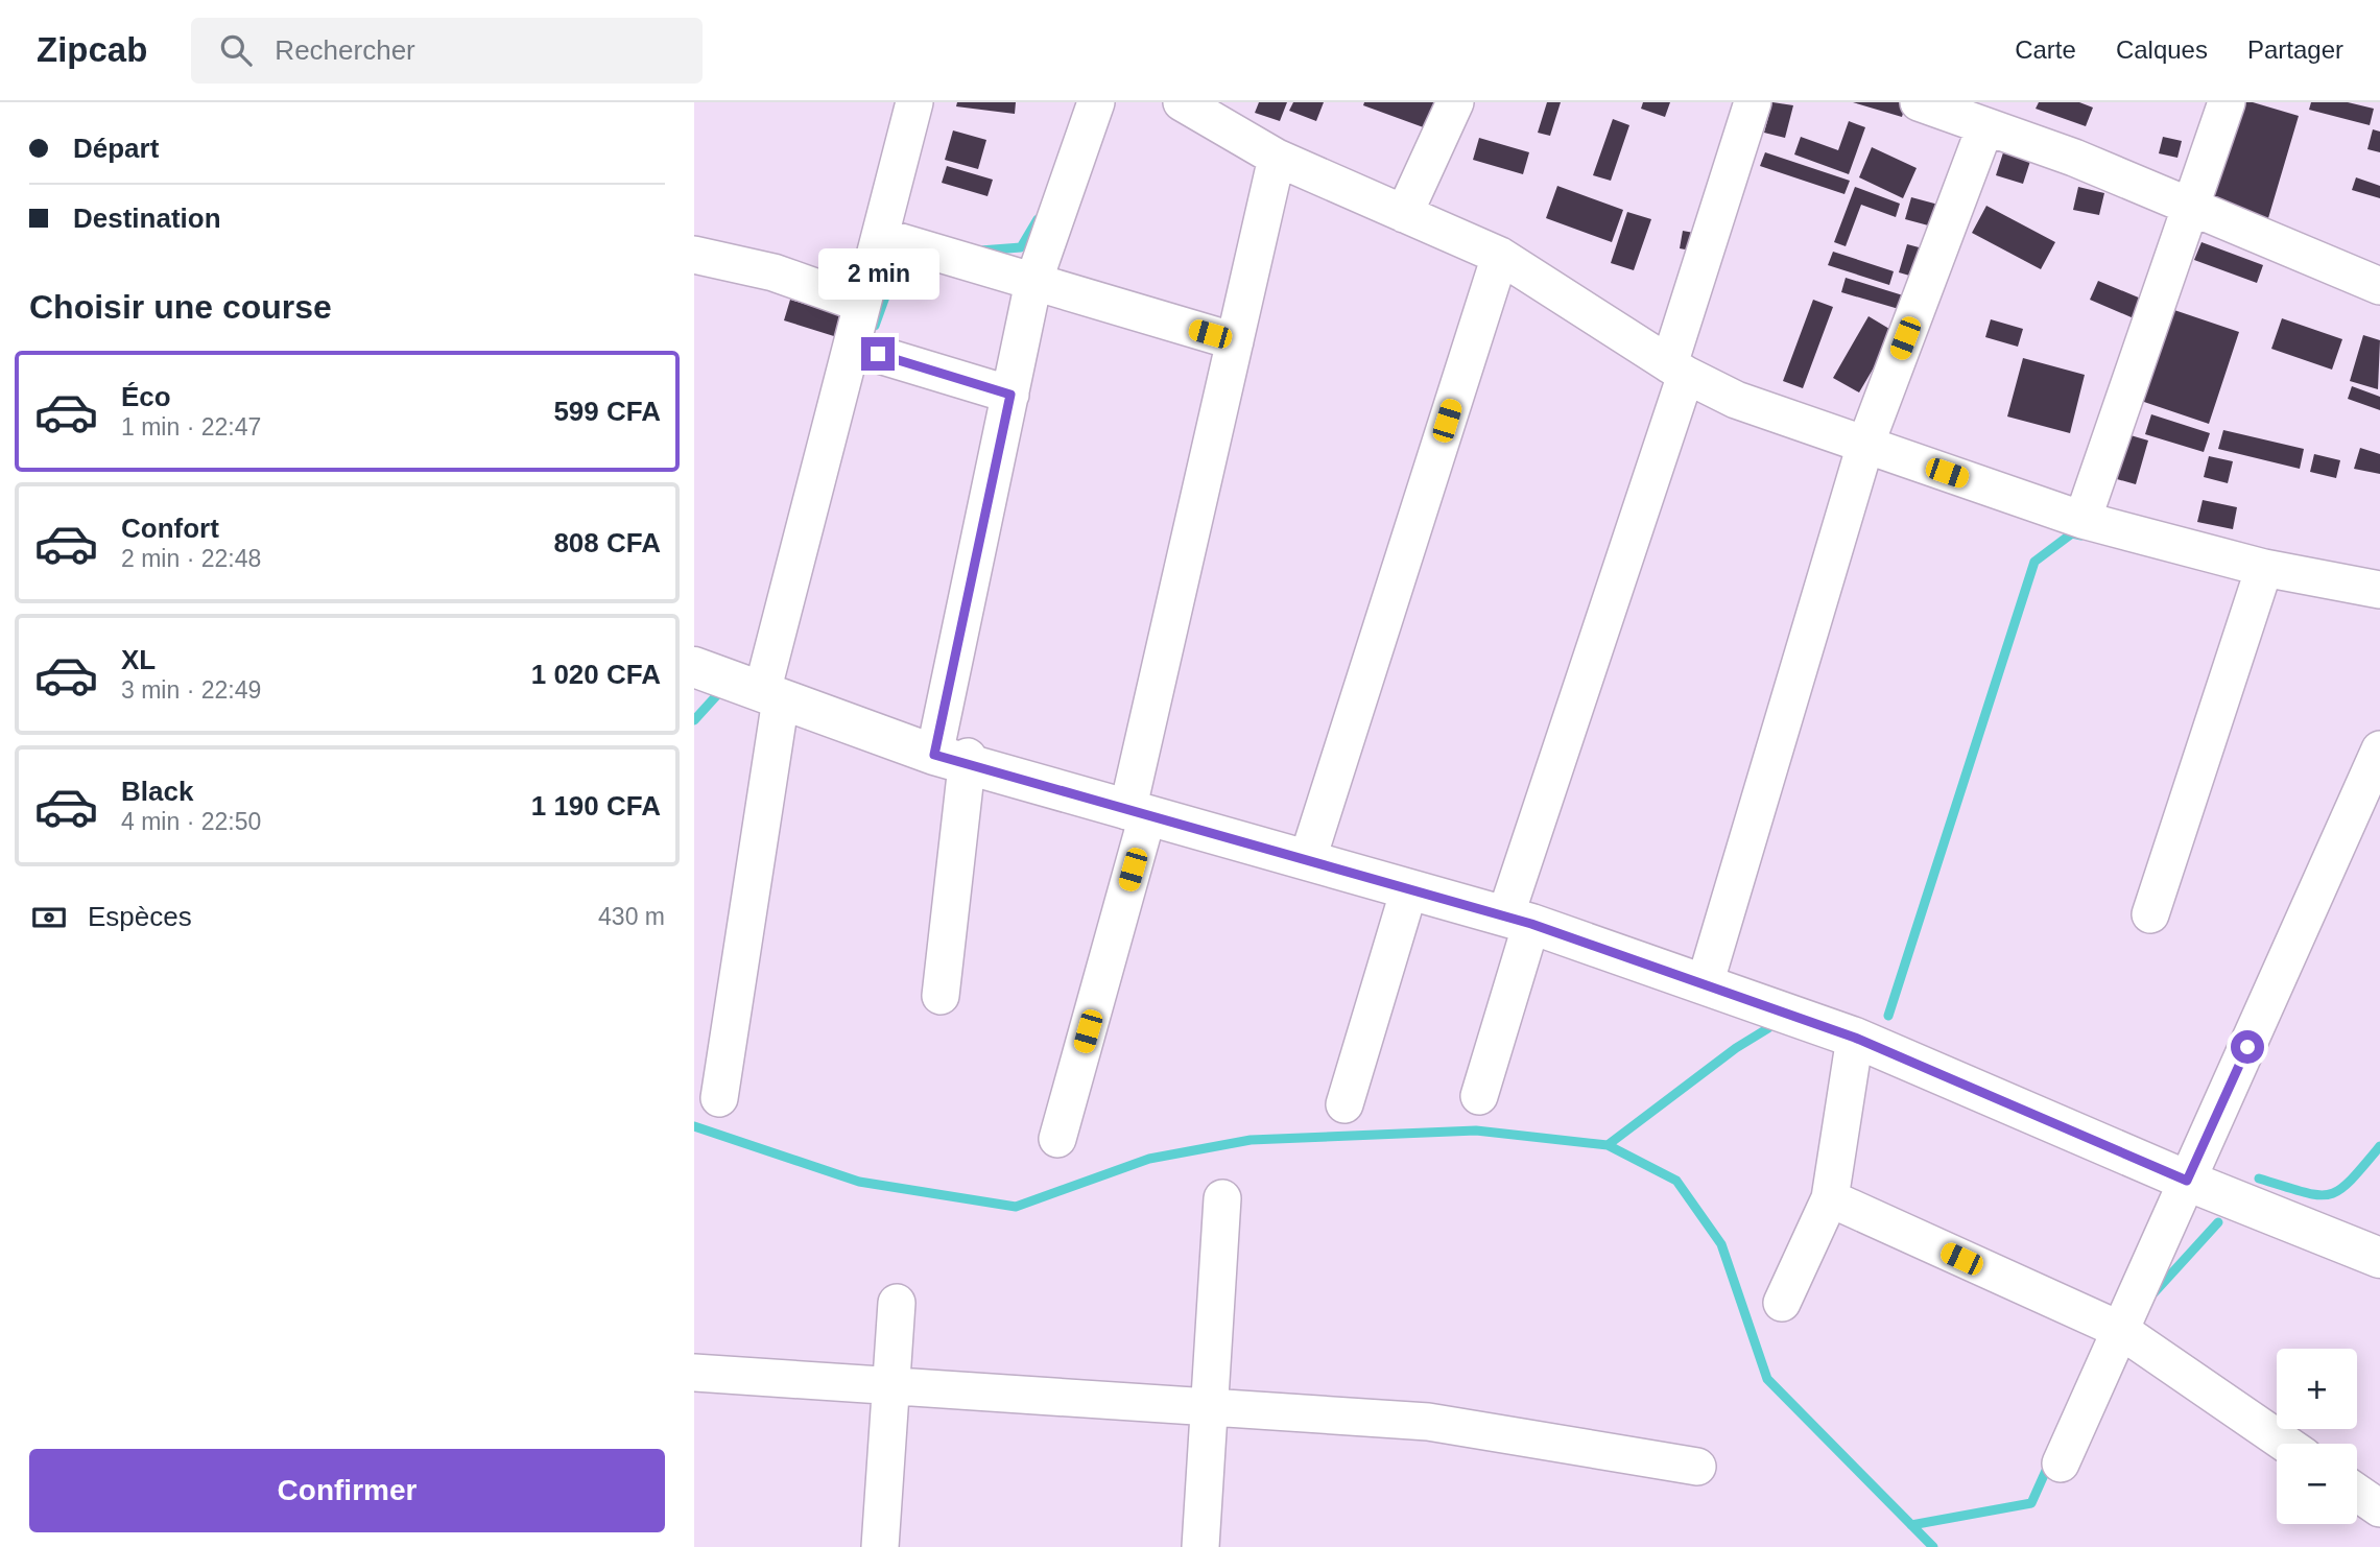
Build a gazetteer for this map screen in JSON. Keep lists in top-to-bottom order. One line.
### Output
{"page":{"header":"Zipcab","search":"Rechercher","nav":["Carte","Calques","Partager"],"banner":["Départ","Destination"],"bubble":"2 min","heading":"Choisir une course","list":[{"name":"Éco","note":"1 min · 22:47","value":"599 CFA"},{"name":"Confort","note":"2 min · 22:48","value":"808 CFA"},{"name":"XL","note":"3 min · 22:49","value":"1 020 CFA"},{"name":"Black","note":"4 min · 22:50","value":"1 190 CFA"}],"pay":["Espèces","430 m"],"map_buttons":["+","−"],"buttons":"Confirmer"}}
